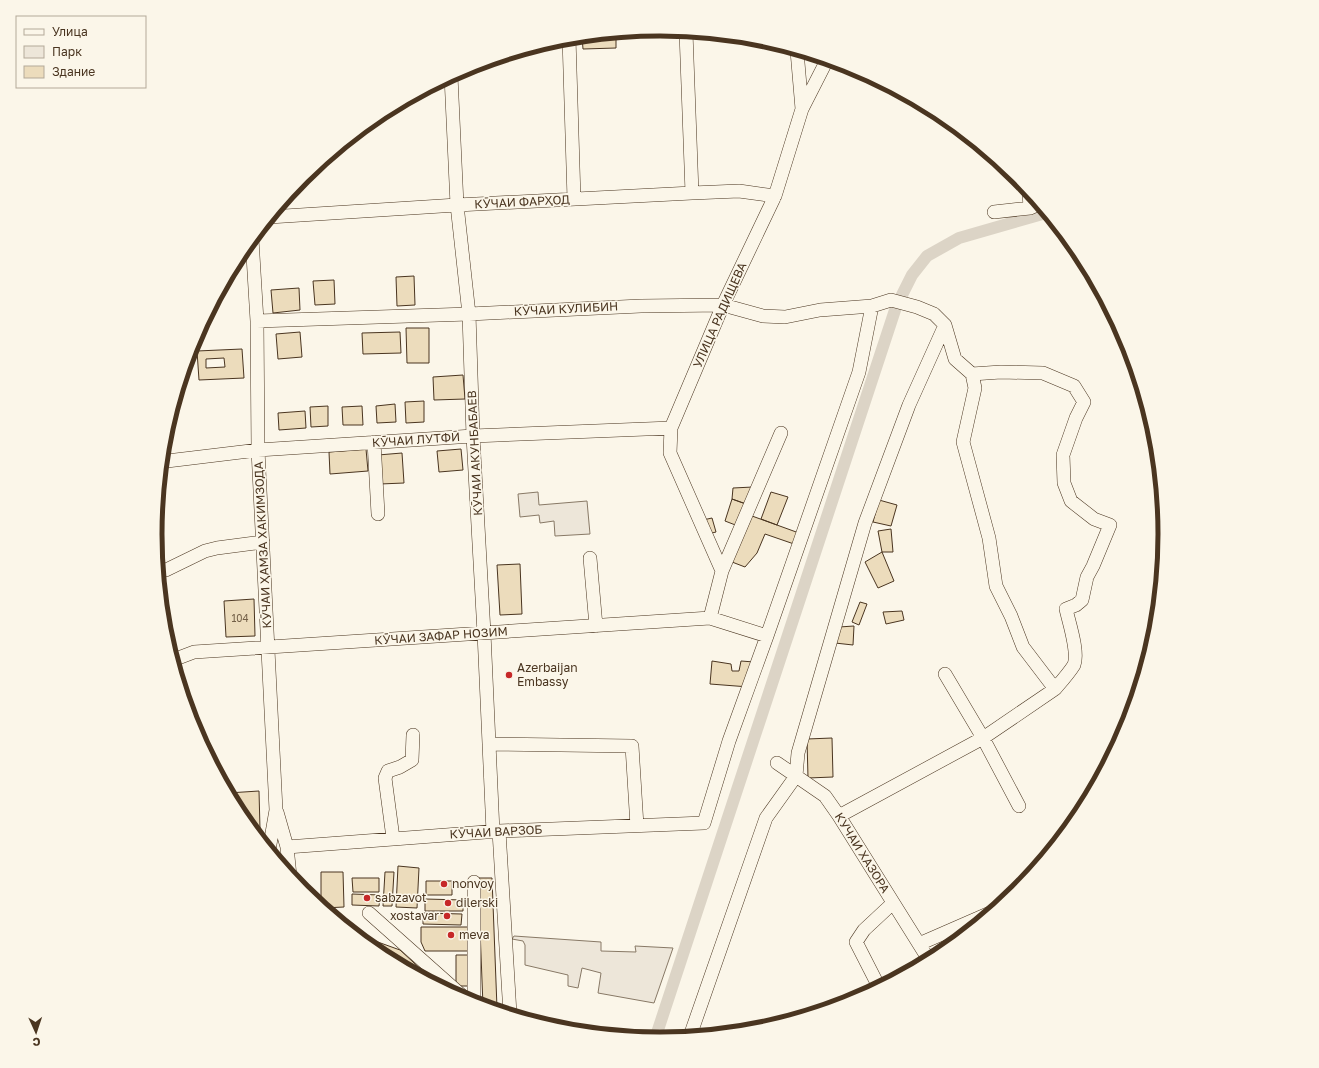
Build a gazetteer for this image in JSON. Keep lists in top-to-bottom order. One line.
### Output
{"streets":{"street":["КӮЧАИ ФАРҲОД","КӮЧАИ КУЛИБИН","УЛИЦА РАДИЩЕВА","КӮЧАИ ЛУТФӢ","КӮЧАИ АКУНБАБАЕВ","КӮЧАИ ҲАМЗА ХАКИМЗОДА","КӮЧАИ ЗАФАР НОЗИМ","КӮЧАИ ВАРЗОБ","КУЧАИ ХАЗОРА"]},"crossings":[["КӮЧАИ ФАРҲОД","УЛИЦА РАДИЩЕВА"],["КӮЧАИ ФАРҲОД","КӮЧАИ АКУНБАБАЕВ"],["КӮЧАИ КУЛИБИН","УЛИЦА РАДИЩЕВА"],["КӮЧАИ КУЛИБИН","КӮЧАИ АКУНБАБАЕВ"],["КӮЧАИ КУЛИБИН","КӮЧАИ ҲАМЗА ХАКИМЗОДА"],["УЛИЦА РАДИЩЕВА","КӮЧАИ ЛУТФӢ"],["КӮЧАИ ЛУТФӢ","КӮЧАИ АКУНБАБАЕВ"],["КӮЧАИ ЛУТФӢ","КӮЧАИ ҲАМЗА ХАКИМЗОДА"],["КӮЧАИ АКУНБАБАЕВ","КӮЧАИ ЗАФАР НОЗИМ"],["КӮЧАИ АКУНБАБАЕВ","КӮЧАИ ВАРЗОБ"],["КӮЧАИ ҲАМЗА ХАКИМЗОДА","КӮЧАИ ЗАФАР НОЗИМ"]],"places":["Azerbaijan Embassy","nonvoy","sabzavot","dilerski","xostavar","meva"],"house_numbers":["104"],"legend":["Улица","Парк","Здание"],"north":"bottom"}
